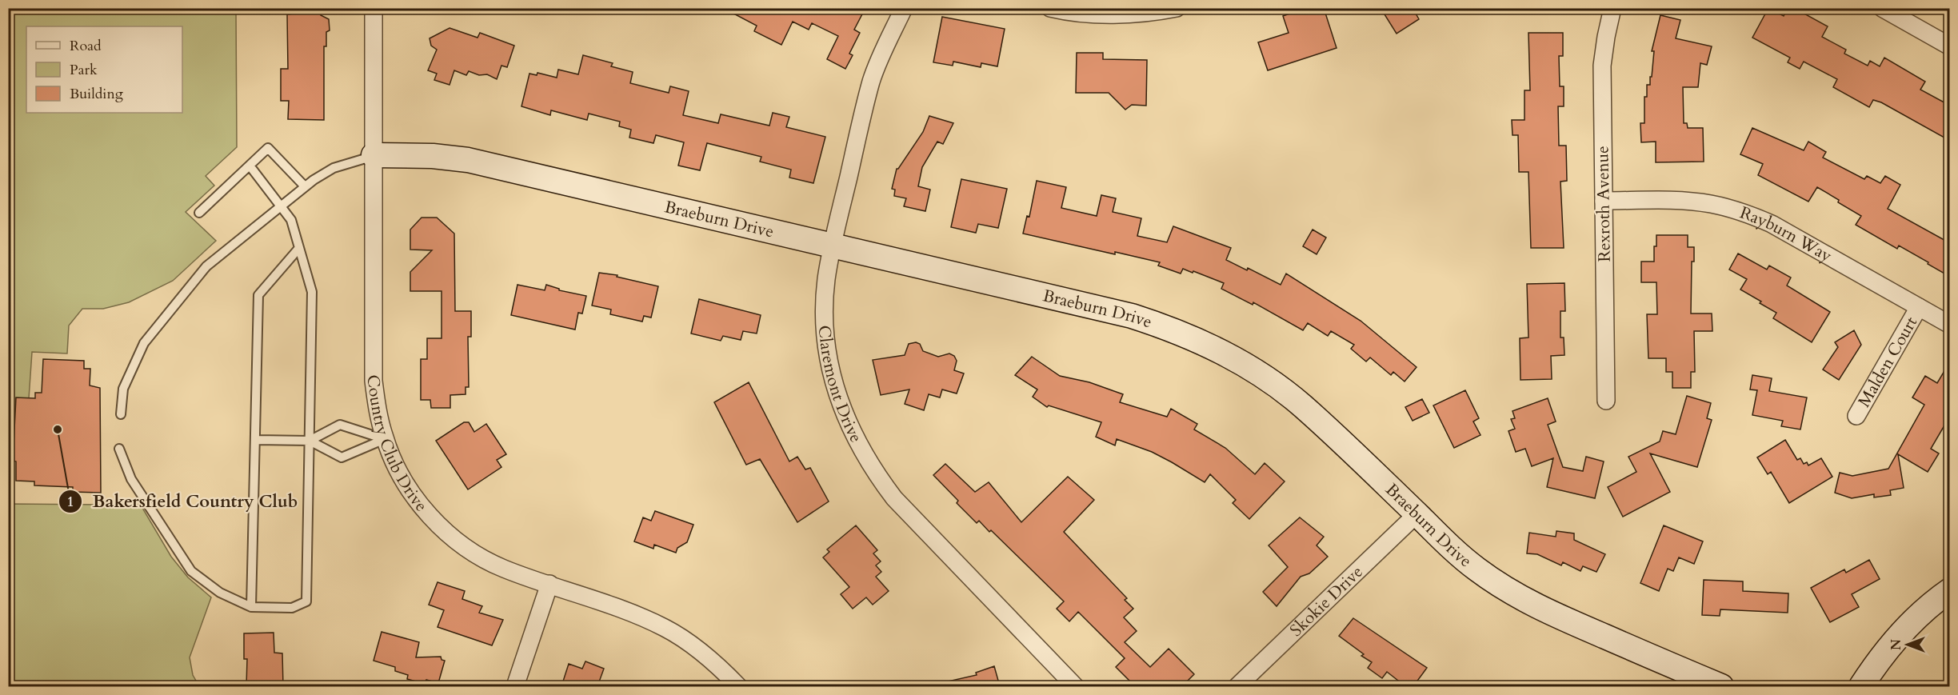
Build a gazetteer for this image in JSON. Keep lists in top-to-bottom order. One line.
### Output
{"streets":{"street":["Rexroth Avenue","Braeburn Drive","Rayburn Way","Malden Court","Claremont Drive","Country Club Drive","Skokie Drive"]},"crossings":[["Rexroth Avenue","Rayburn Way"],["Braeburn Drive","Claremont Drive"],["Braeburn Drive","Country Club Drive"],["Braeburn Drive","Skokie Drive"],["Rayburn Way","Malden Court"]],"places":["Bakersfield Country Club"],"legend":["Road","Park","Building"],"north":"left"}
